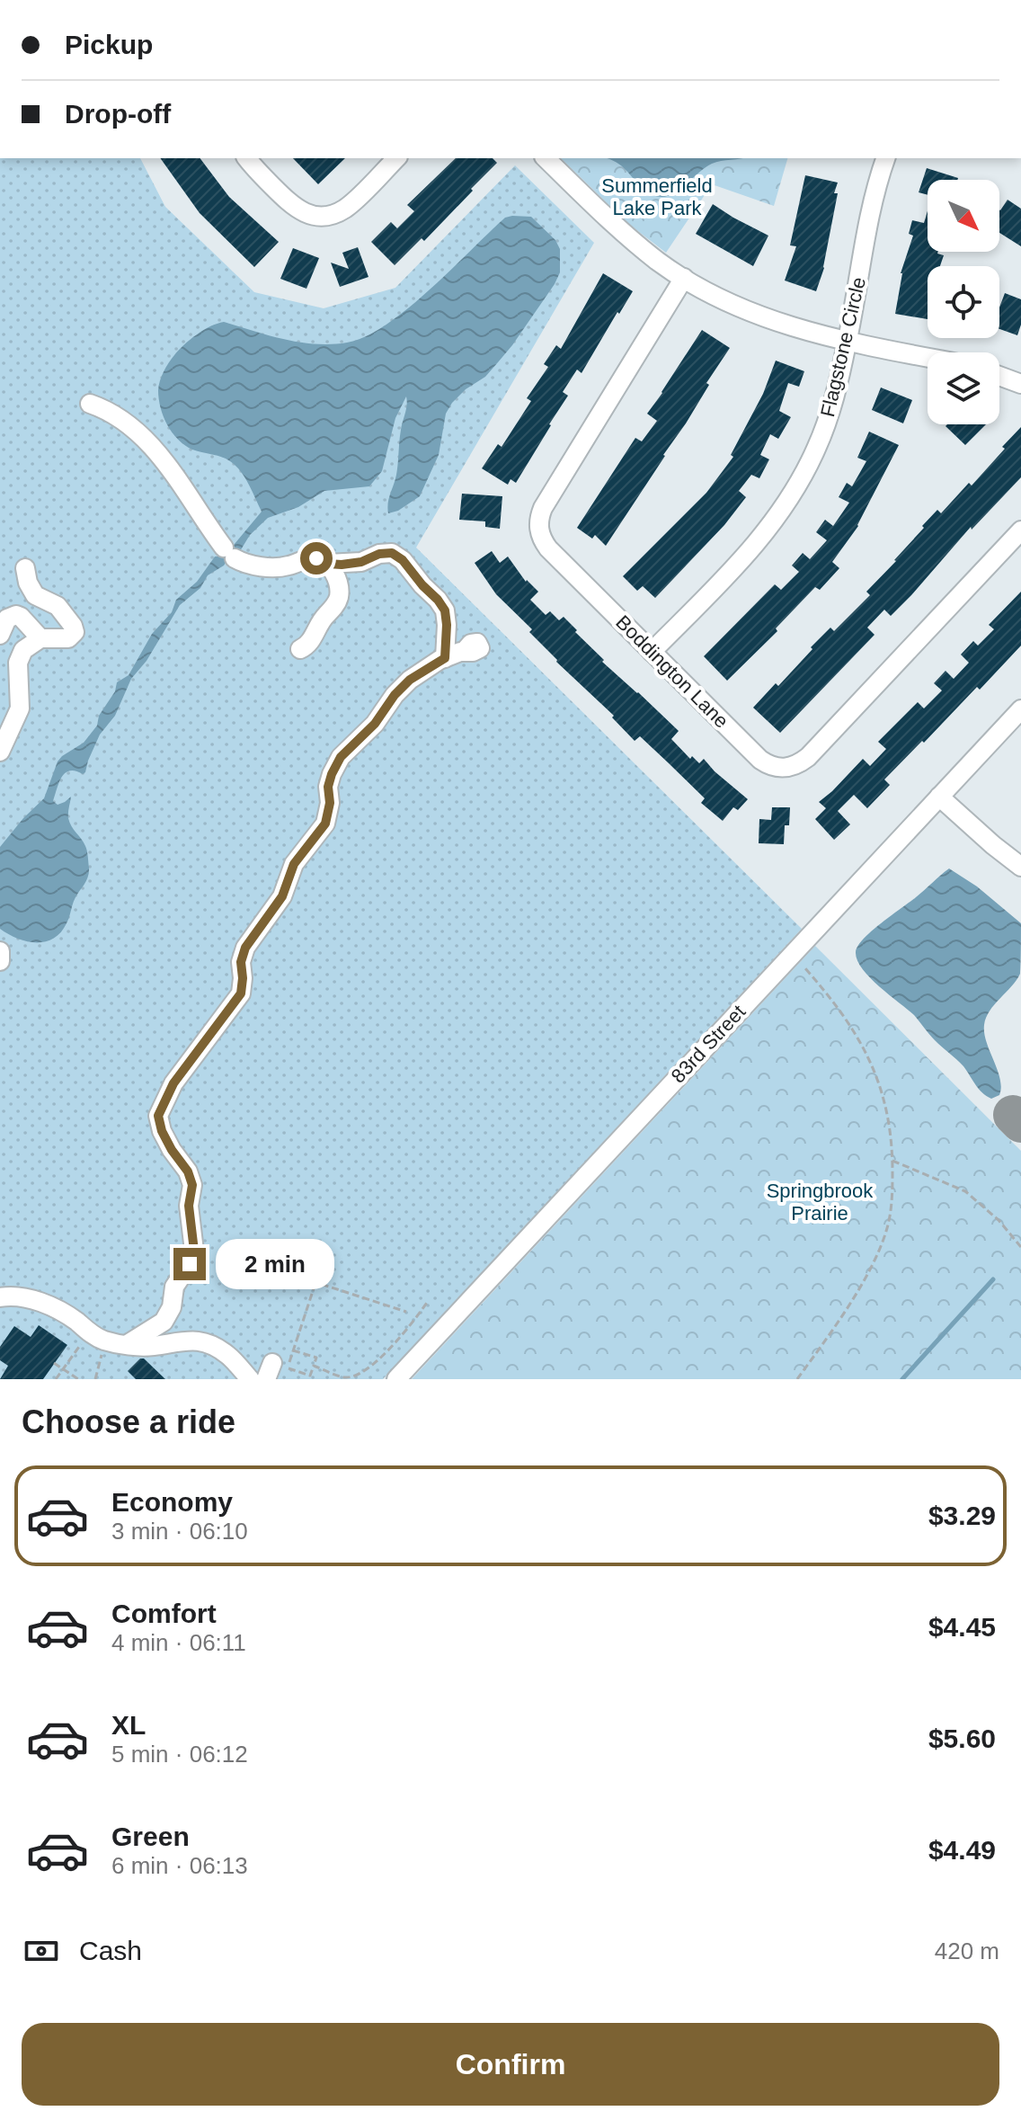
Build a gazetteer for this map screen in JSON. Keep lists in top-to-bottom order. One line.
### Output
{"streets":{"street":["Flagstone Circle","Boddington Lane","83rd Street"]},"crossings":[["Flagstone Circle","Boddington Lane"]],"parks":["Summerfield Lake Park","Springbrook Prairie"],"north":"bottom right","page":{"banner":["Pickup","Drop-off"],"bubble":"2 min","heading":"Choose a ride","list":[{"name":"Economy","note":"3 min · 06:10","value":"$3.29"},{"name":"Comfort","note":"4 min · 06:11","value":"$4.45"},{"name":"XL","note":"5 min · 06:12","value":"$5.60"},{"name":"Green","note":"6 min · 06:13","value":"$4.49"}],"pay":["Cash","420 m"],"buttons":"Confirm"}}
